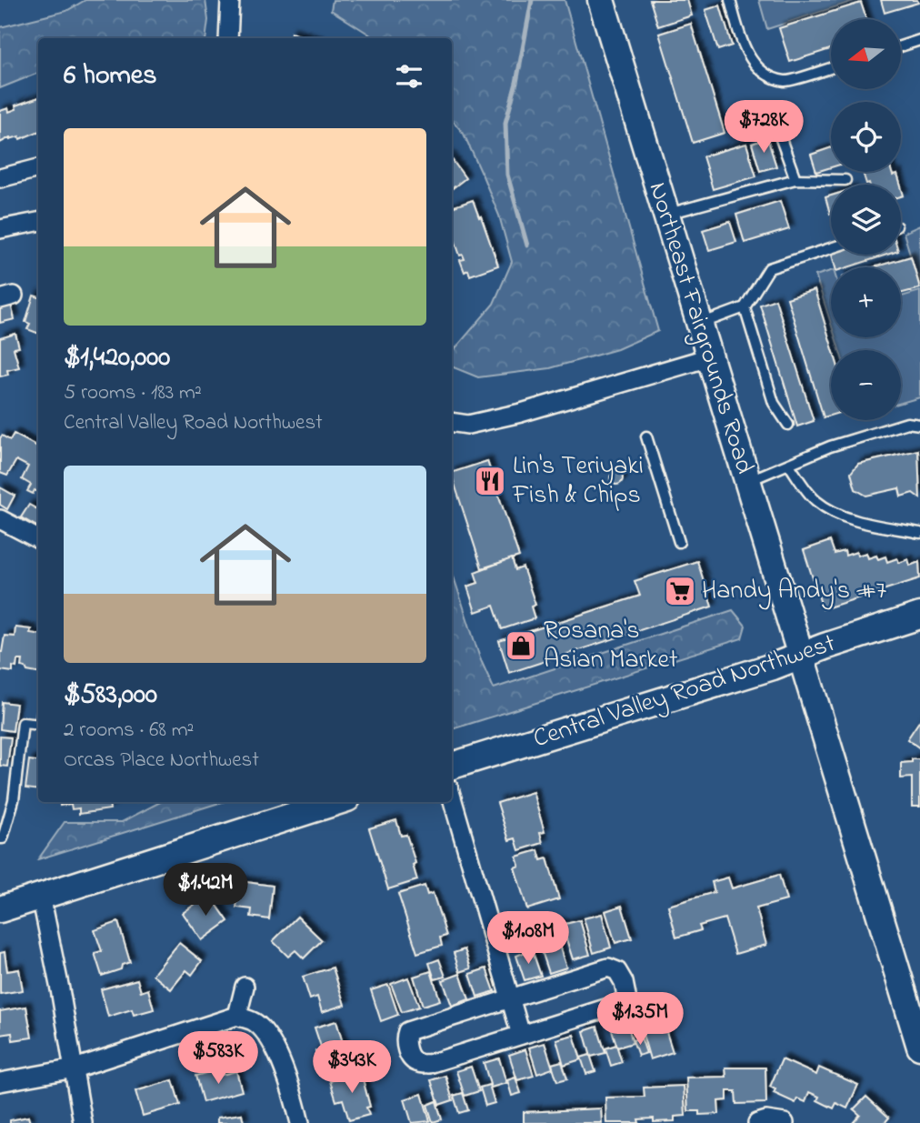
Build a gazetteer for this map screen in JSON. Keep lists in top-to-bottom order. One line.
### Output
{"streets":{"main road":["Northeast Fairgrounds Road","Central Valley Road Northwest"]},"crossings":[["Northeast Fairgrounds Road","Central Valley Road Northwest"]],"places":{"restaurant":["Lin's Teriyaki Fish & Chips"],"supermarket":["Handy Andy's #7"],"shop":["Rosana's Asian Market"]},"north":"left","page":{"map_buttons":["+","−"],"heading":"6 homes","price":["$728K","$1.42M","$1.08M","$1.35M","$583K","$343K"],"list":[{"name":"$1,420,000","note":"5 rooms · 183 m² · Central Valley Road Northwest"},{"name":"$583,000","note":"2 rooms · 68 m² · Orcas Place Northwest"}]}}
